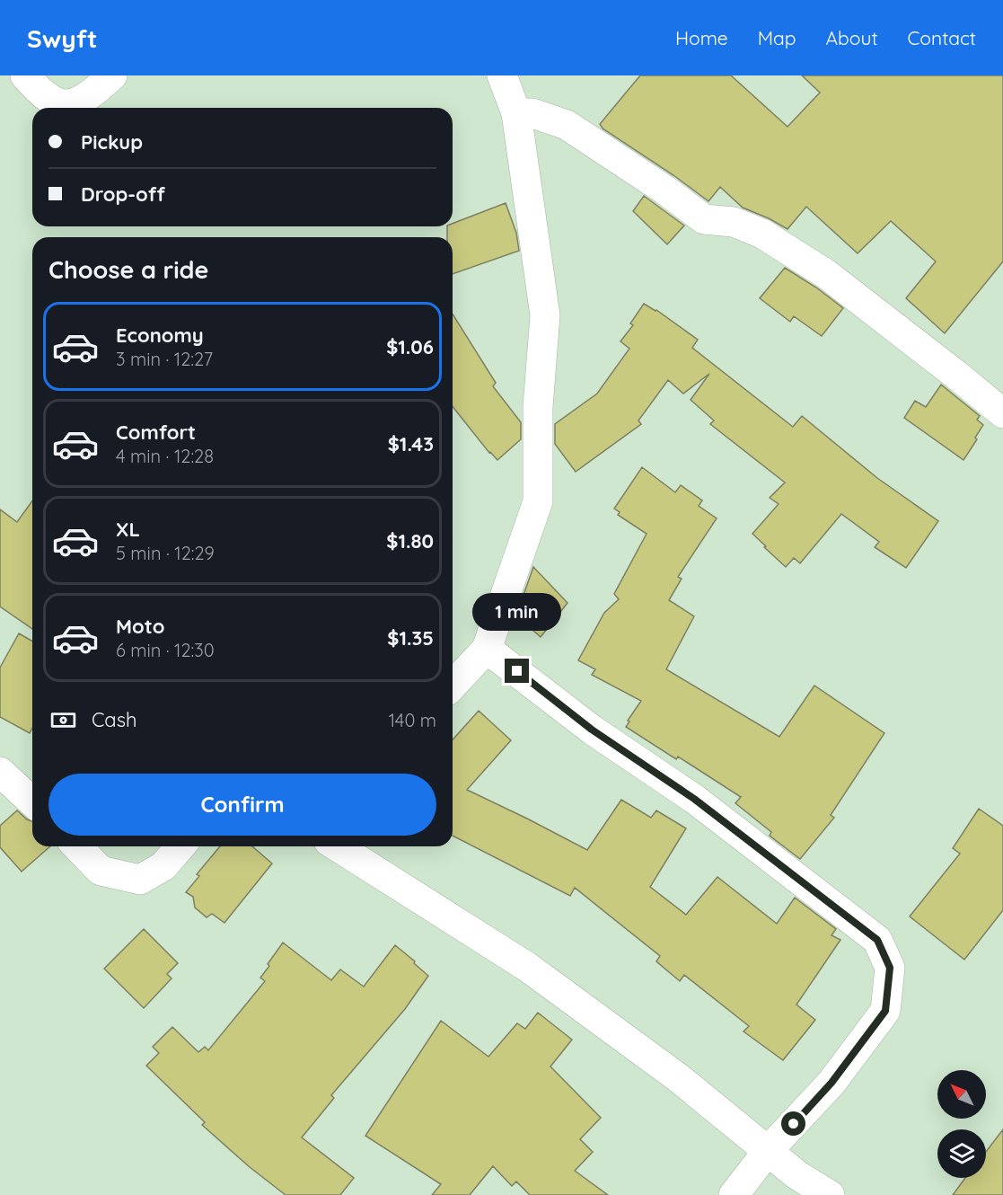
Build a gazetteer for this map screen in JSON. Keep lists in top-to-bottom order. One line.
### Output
{"north":"top left","page":{"header":"Swyft","nav":["Home","Map","About","Contact"],"banner":["Pickup","Drop-off"],"heading":"Choose a ride","list":[{"name":"Economy","note":"3 min · 12:27","value":"$1.06"},{"name":"Comfort","note":"4 min · 12:28","value":"$1.43"},{"name":"XL","note":"5 min · 12:29","value":"$1.80"},{"name":"Moto","note":"6 min · 12:30","value":"$1.35"}],"bubble":"1 min","pay":["Cash","140 m"],"buttons":"Confirm"}}
